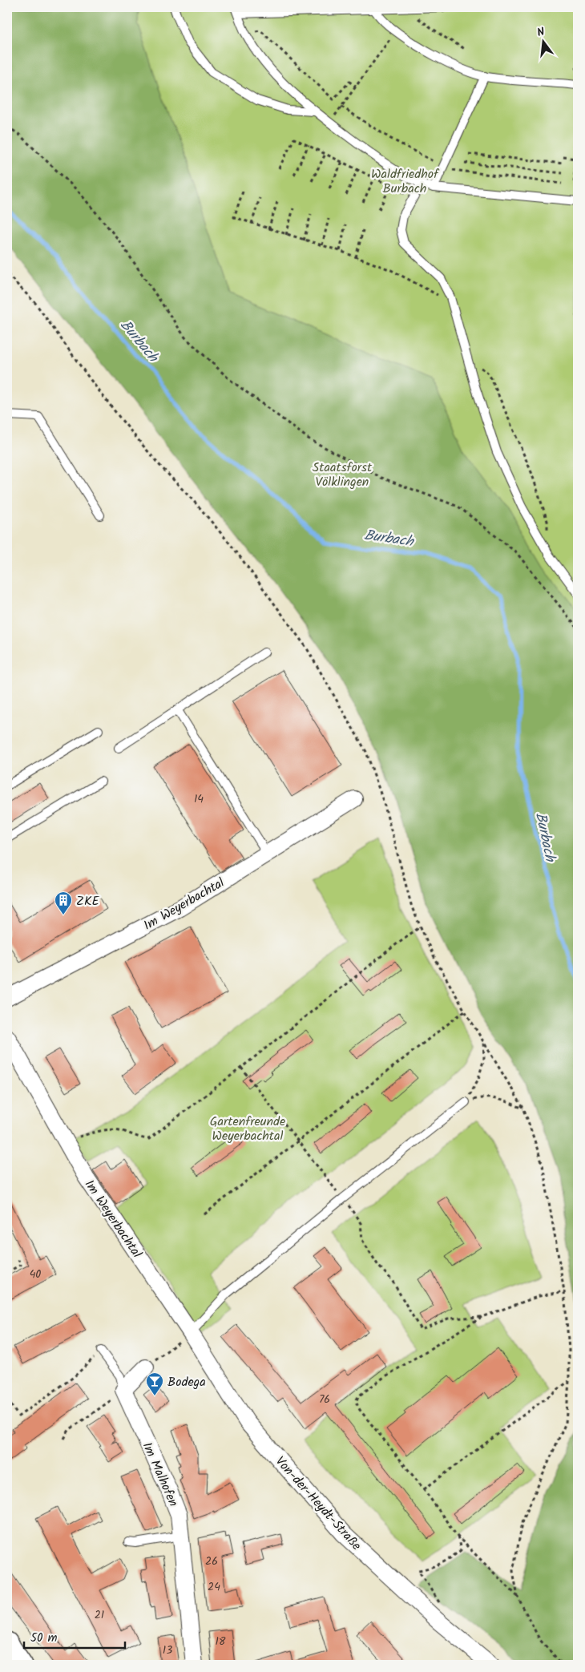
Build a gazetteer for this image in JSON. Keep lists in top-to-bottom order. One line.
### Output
{"streets":{"street":["Im Weyerbachtal","Im Malhofen","Von-der-Heydt-Straße"]},"crossings":[["Im Weyerbachtal","Von-der-Heydt-Straße"]],"water":["Burbach"],"parks":["Waldfriedhof Burbach","Staatsforst Völklingen","Gartenfreunde Weyerbachtal"],"places":{"building":["ZKE"],"bar":["Bodega"]},"house_numbers":["14","40","76","26","24","21","18","13"],"scale_bar":"50 m","north":"top"}
